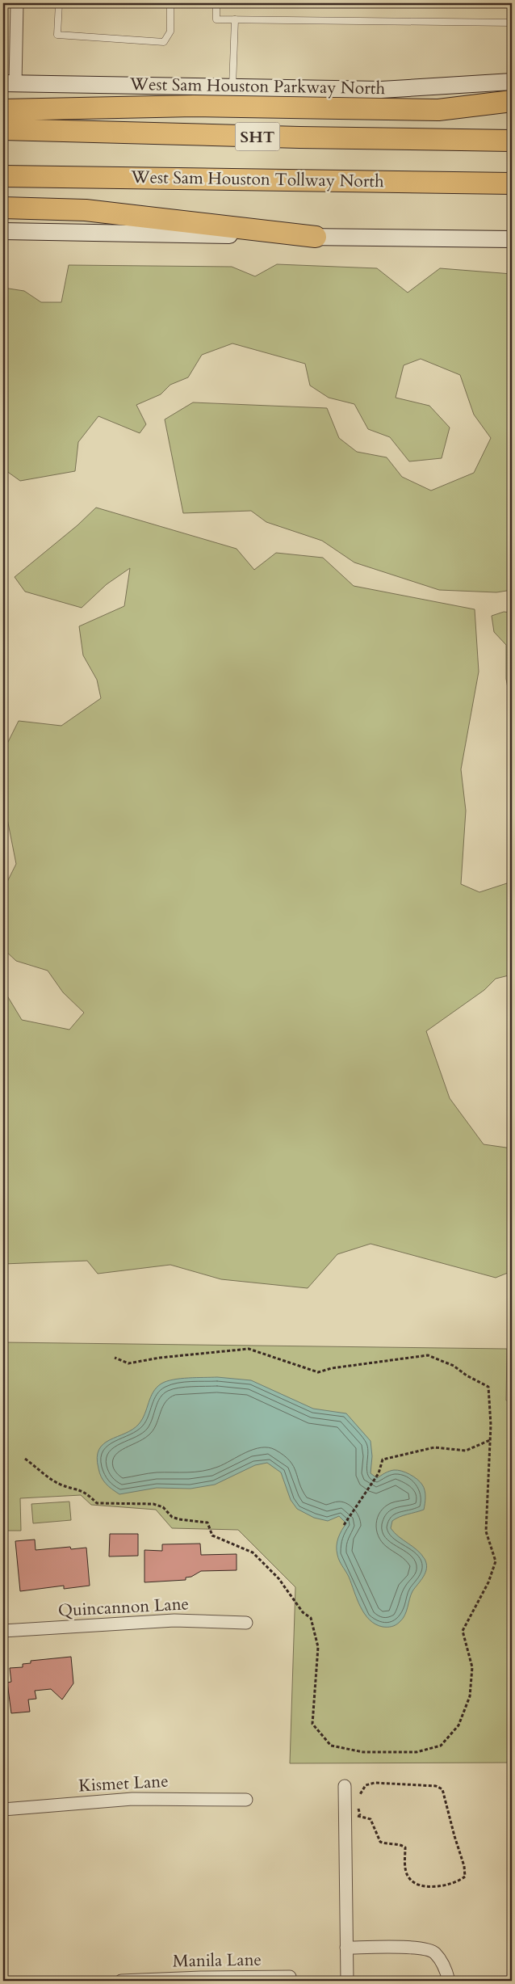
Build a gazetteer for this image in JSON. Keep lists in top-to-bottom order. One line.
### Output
{"streets":{"highway":["SHT","West Sam Houston Tollway North"],"main road":["West Sam Houston Parkway North"],"street":["Quincannon Lane","Kismet Lane","Manila Lane"]}}
